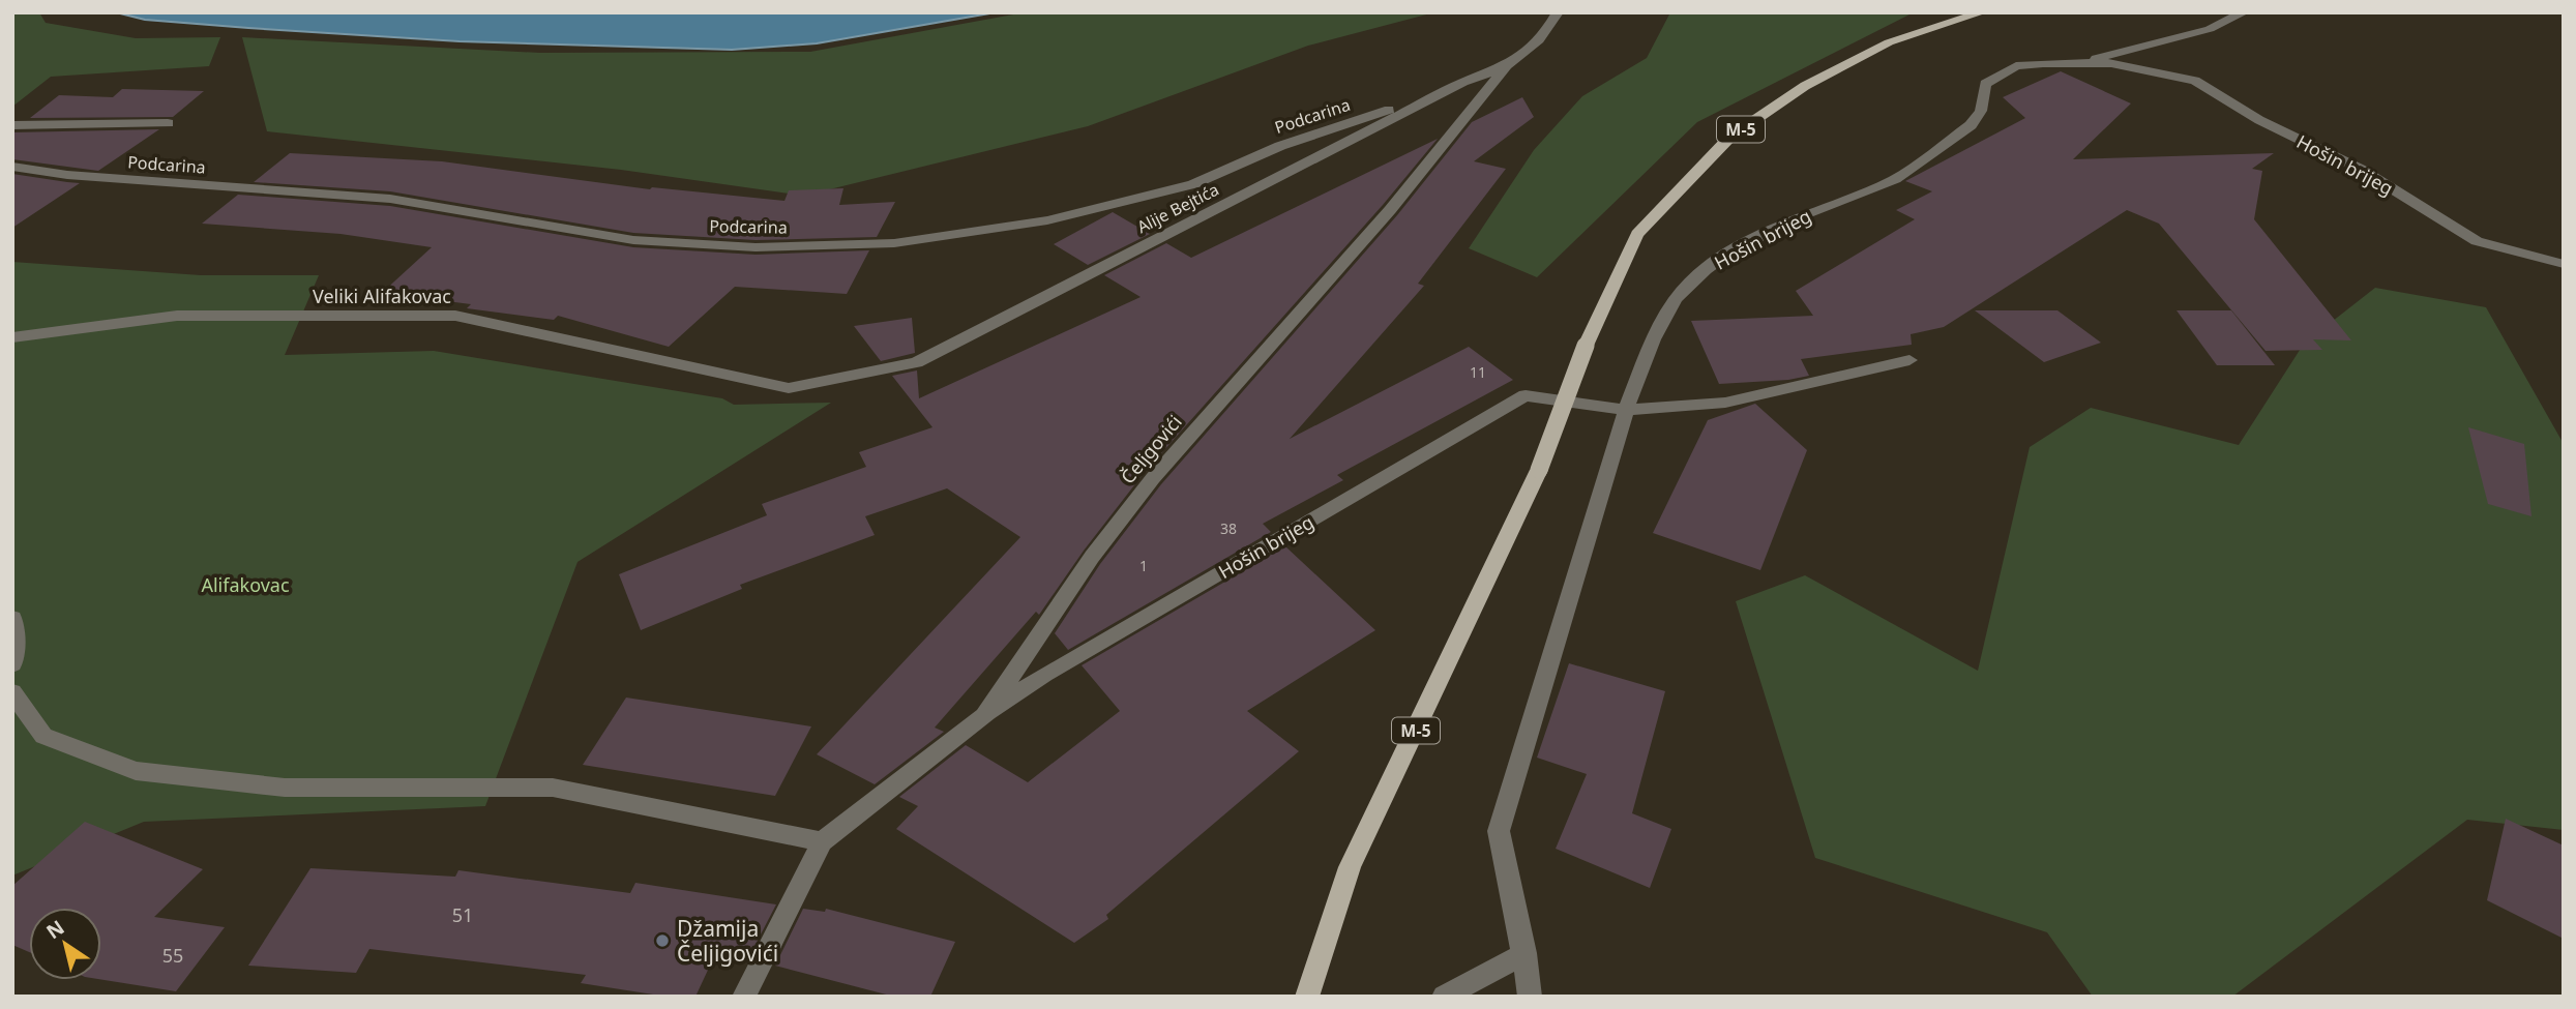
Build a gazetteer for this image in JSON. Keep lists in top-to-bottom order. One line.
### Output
{"streets":{"main road":["M-5"],"street":["Podcarina","Hošin brijeg","Alije Bejtića","Veliki Alifakovac","Čeljgovići"]},"crossings":[["Podcarina","Alije Bejtića"],["Hošin brijeg","Čeljgovići"],["Alije Bejtića","Veliki Alifakovac"],["Alije Bejtića","Čeljgovići"]],"parks":["Alifakovac"],"places":["Džamija Čeljigovići"],"house_numbers":["11","38","1","51","55"],"north":"top left"}
